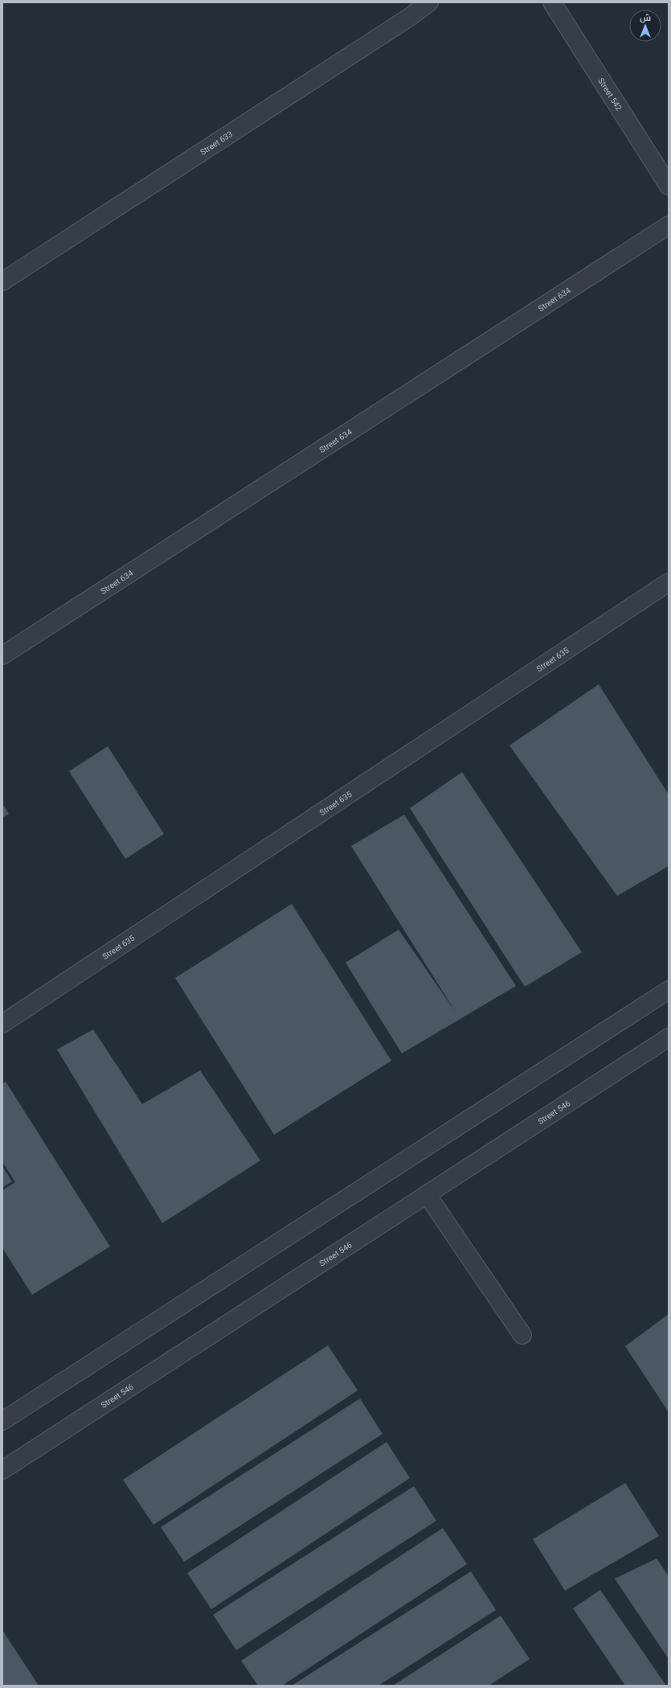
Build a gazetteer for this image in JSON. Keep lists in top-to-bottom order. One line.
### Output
{"streets":{"street":["Street 542","Street 633","Street 634","Street 635","Street 546"]},"north":"top"}
